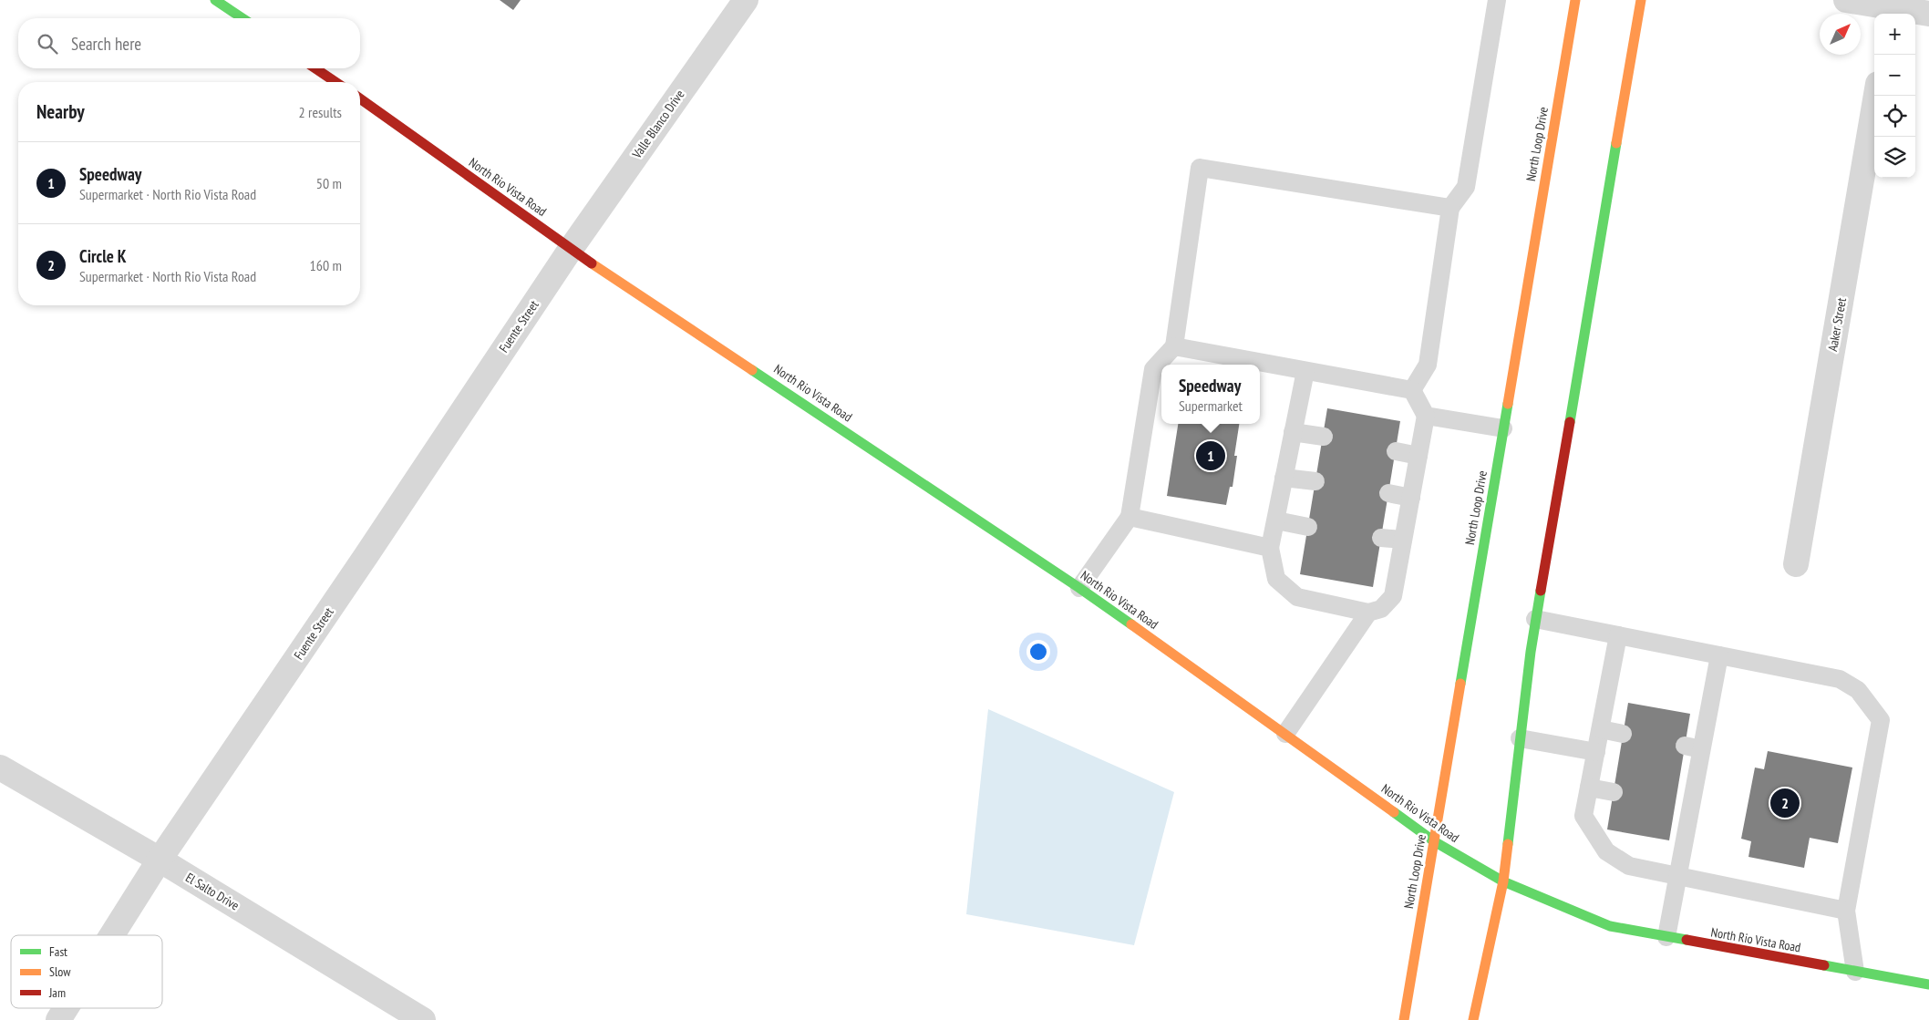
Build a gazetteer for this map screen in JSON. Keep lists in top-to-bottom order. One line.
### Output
{"streets":{"main road":["North Loop Drive","North Rio Vista Road"],"street":["Valle Blanco Drive","Aaker Street","Fuente Street","El Salto Drive"]},"crossings":[["Valle Blanco Drive","North Rio Vista Road"],["Valle Blanco Drive","Fuente Street"],["North Loop Drive","North Rio Vista Road"],["North Rio Vista Road","Fuente Street"],["Fuente Street","El Salto Drive"]],"legend":["Fast","Slow","Jam"],"north":"top right","page":{"map_buttons":["+","−"],"search":"Search here","heading":["Nearby","2 results"],"list":[{"mark":"1","name":"Speedway","note":"Supermarket · North Rio Vista Road","value":"50 m"},{"mark":"2","name":"Circle K","note":"Supermarket · North Rio Vista Road","value":"160 m"}],"popup":["Speedway","Supermarket"],"pins":["1","2"]}}
